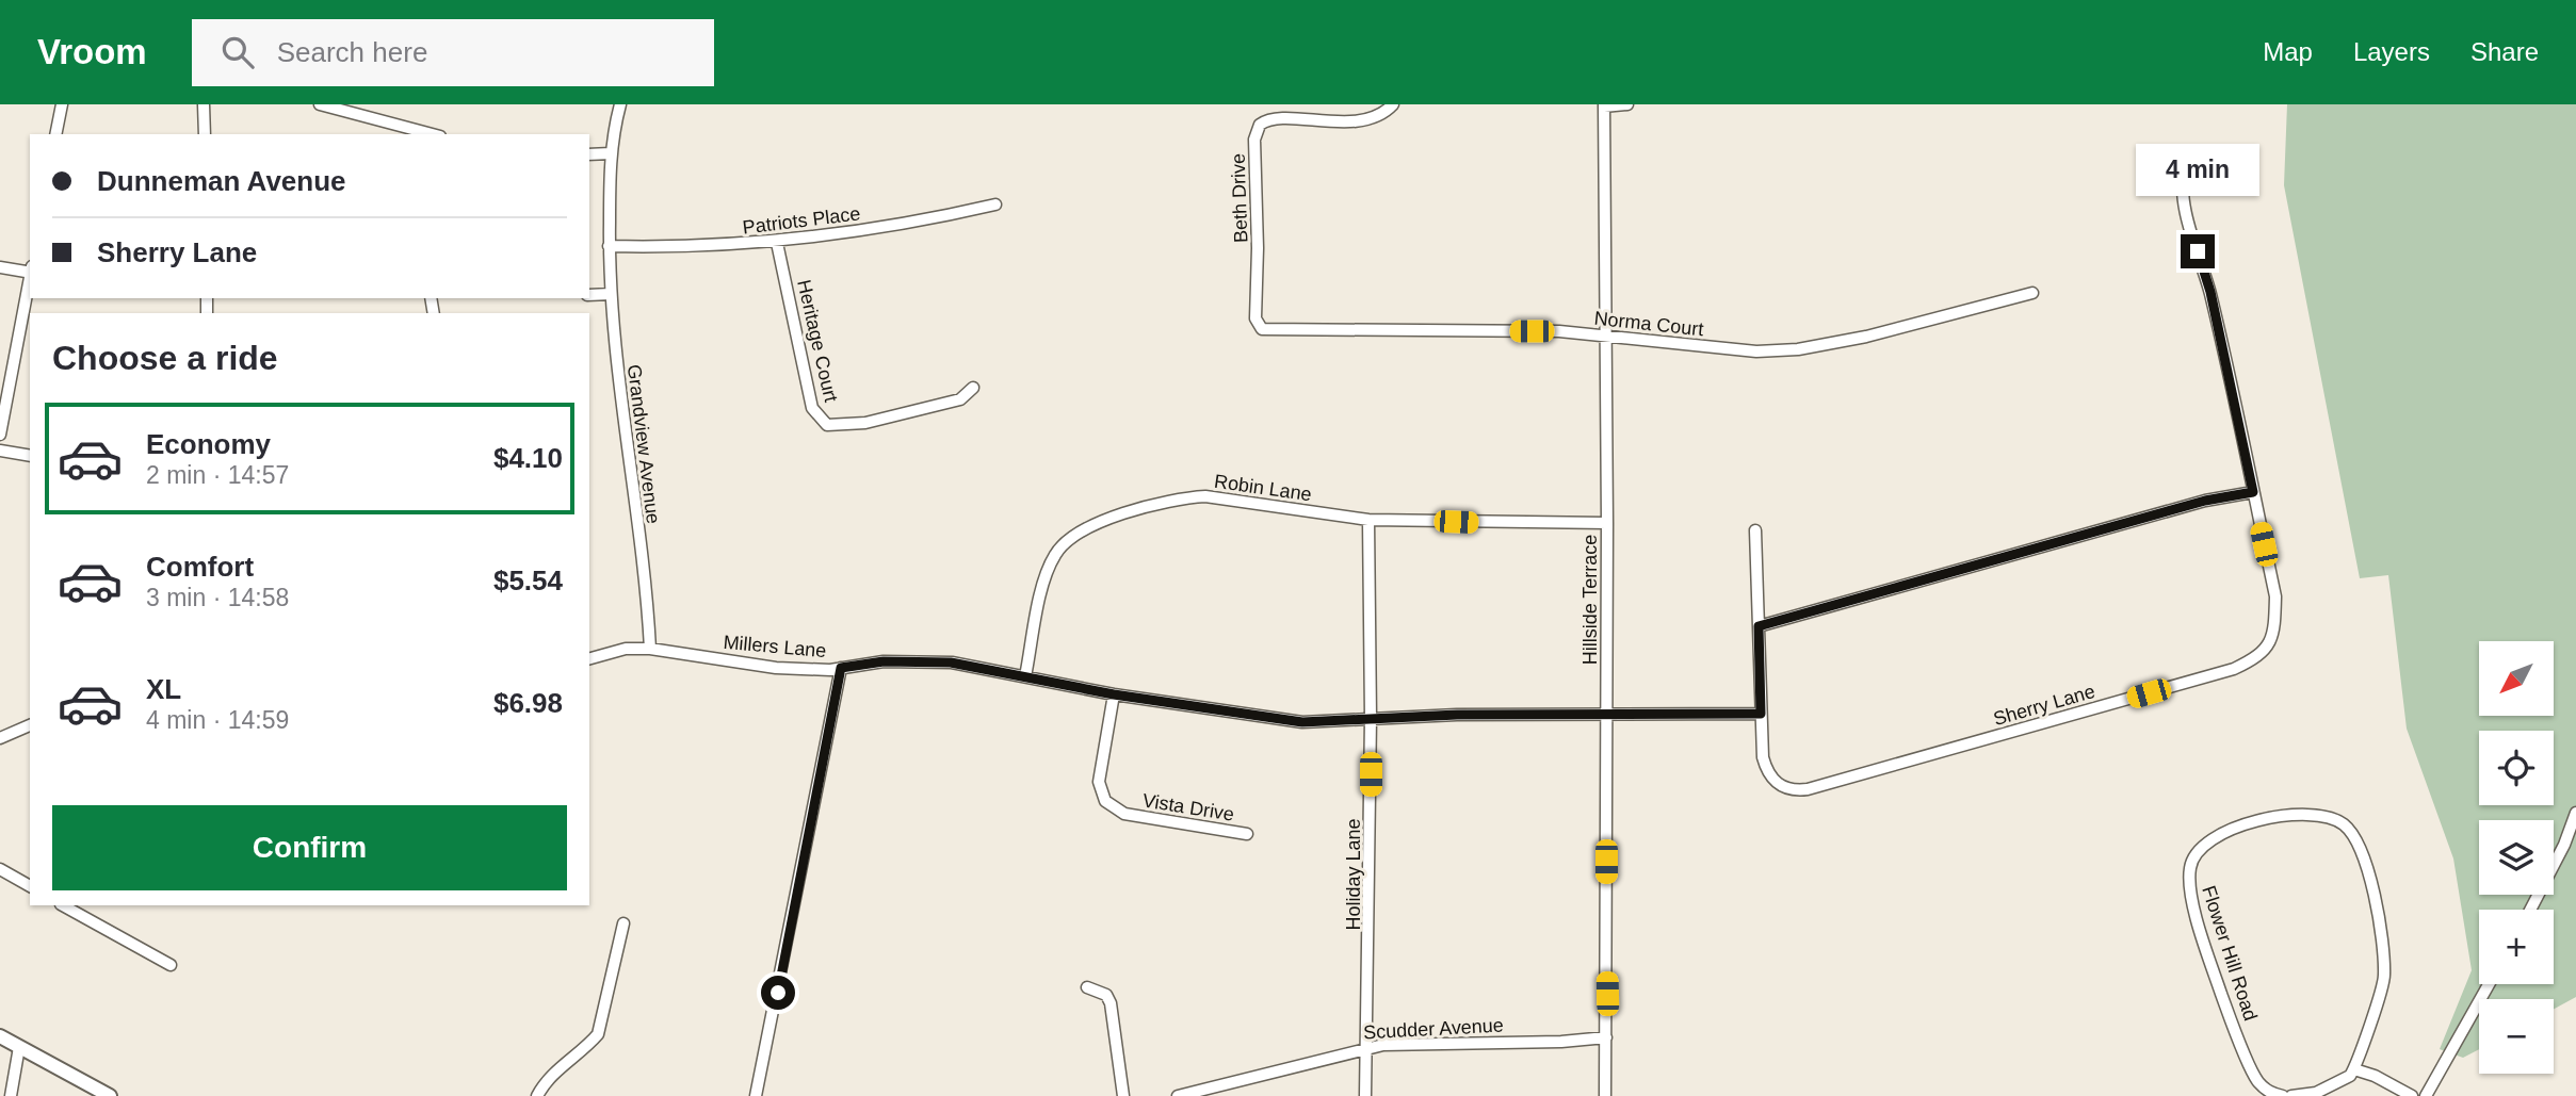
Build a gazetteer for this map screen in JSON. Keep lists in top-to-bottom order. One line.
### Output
{"streets":{"street":["Beth Drive","Patriots Place","Norma Court","Heritage Court","Grandview Avenue","Robin Lane","Hillside Terrace","Millers Lane","Sherry Lane","Vista Drive","Holiday Lane","Flower Hill Road","Scudder Avenue"]},"crossings":[["Beth Drive","Norma Court"],["Patriots Place","Heritage Court"],["Patriots Place","Grandview Avenue"],["Norma Court","Hillside Terrace"],["Grandview Avenue","Millers Lane"],["Robin Lane","Hillside Terrace"],["Robin Lane","Millers Lane"],["Robin Lane","Holiday Lane"],["Hillside Terrace","Millers Lane"],["Hillside Terrace","Scudder Avenue"],["Millers Lane","Sherry Lane"],["Millers Lane","Vista Drive"],["Millers Lane","Holiday Lane"],["Holiday Lane","Scudder Avenue"]],"north":"bottom left","page":{"header":"Vroom","search":"Search here","nav":["Map","Layers","Share"],"banner":["Dunneman Avenue","Sherry Lane"],"bubble":"4 min","heading":"Choose a ride","list":[{"name":"Economy","note":"2 min · 14:57","value":"$4.10"},{"name":"Comfort","note":"3 min · 14:58","value":"$5.54"},{"name":"XL","note":"4 min · 14:59","value":"$6.98"}],"map_buttons":["+","−"],"buttons":"Confirm"}}
